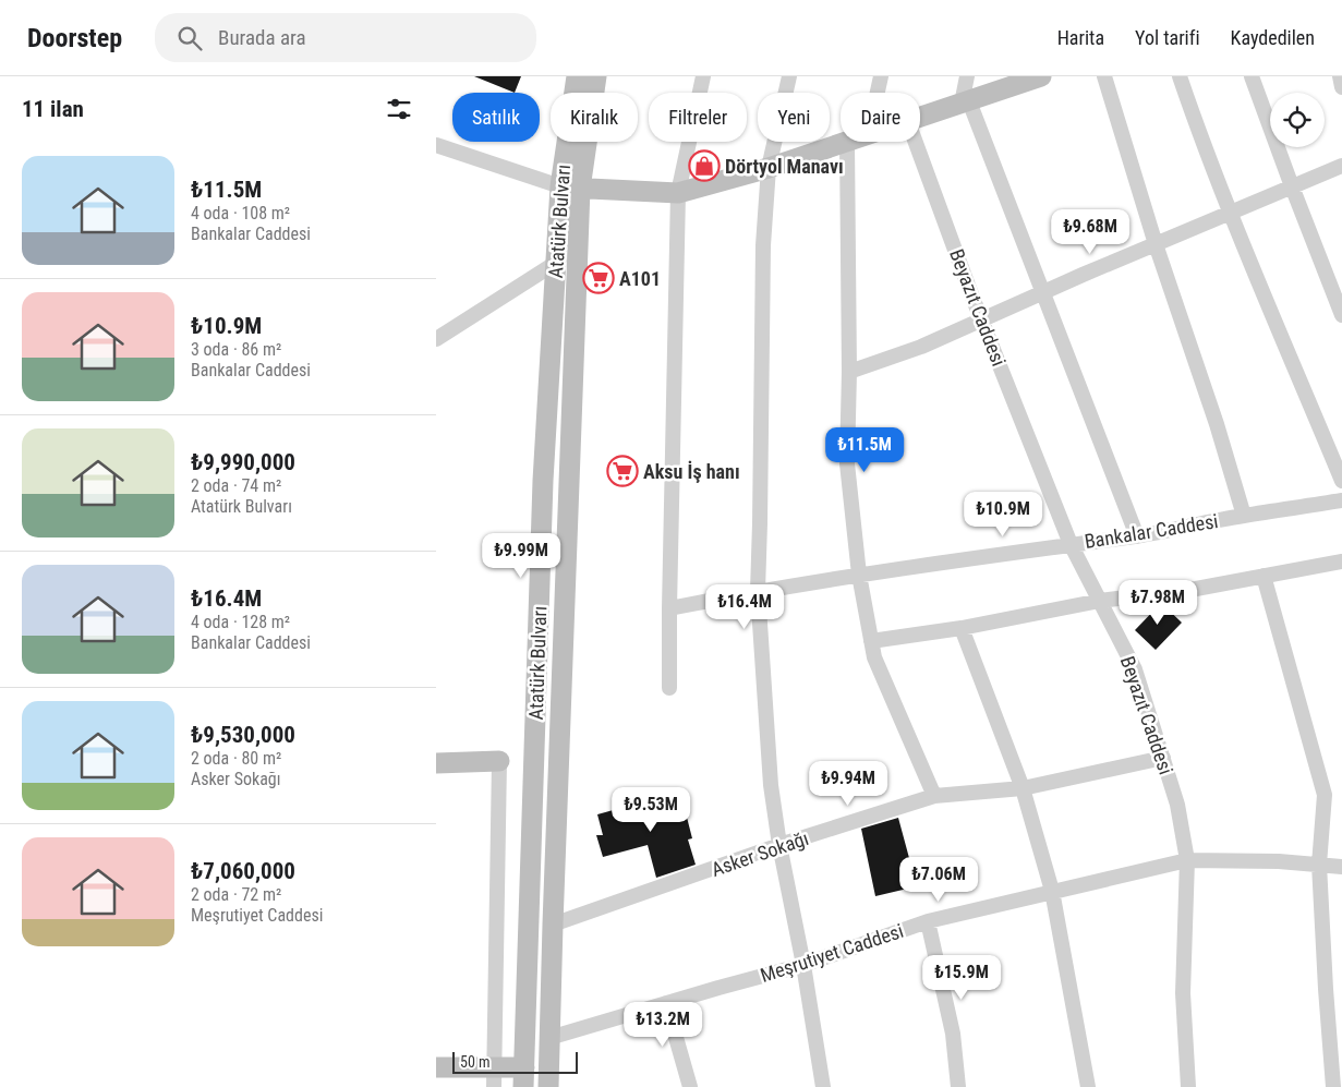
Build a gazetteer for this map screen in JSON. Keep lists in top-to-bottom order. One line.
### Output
{"streets":{"main road":["Atatürk Bulvarı"],"street":["Beyazıt Caddesi","Bankalar Caddesi","Asker Sokağı","Meşrutiyet Caddesi"]},"crossings":[["Atatürk Bulvarı","Asker Sokağı"],["Atatürk Bulvarı","Meşrutiyet Caddesi"],["Beyazıt Caddesi","Bankalar Caddesi"],["Beyazıt Caddesi","Asker Sokağı"],["Beyazıt Caddesi","Meşrutiyet Caddesi"]],"places":{"shop":["Dörtyol Manavı"],"supermarket":["A101","Aksu İş hanı"]},"scale_bar":"50 m","page":{"header":"Doorstep","search":"Burada ara","nav":["Harita","Yol tarifi","Kaydedilen"],"heading":"11 ilan","chip":["Satılık","Kiralık","Filtreler","Yeni","Daire"],"list":[{"name":"₺11.5M","note":"4 oda · 108 m² · Bankalar Caddesi"},{"name":"₺10.9M","note":"3 oda · 86 m² · Bankalar Caddesi"},{"name":"₺9,990,000","note":"2 oda · 74 m² · Atatürk Bulvarı"},{"name":"₺16.4M","note":"4 oda · 128 m² · Bankalar Caddesi"},{"name":"₺9,530,000","note":"2 oda · 80 m² · Asker Sokağı"},{"name":"₺7,060,000","note":"2 oda · 72 m² · Meşrutiyet Caddesi"}],"price":["₺9.68M","₺11.5M","₺10.9M","₺9.99M","₺7.98M","₺16.4M","₺9.94M","₺9.53M","₺7.06M","₺15.9M","₺13.2M"],"scale":"50 m"}}
